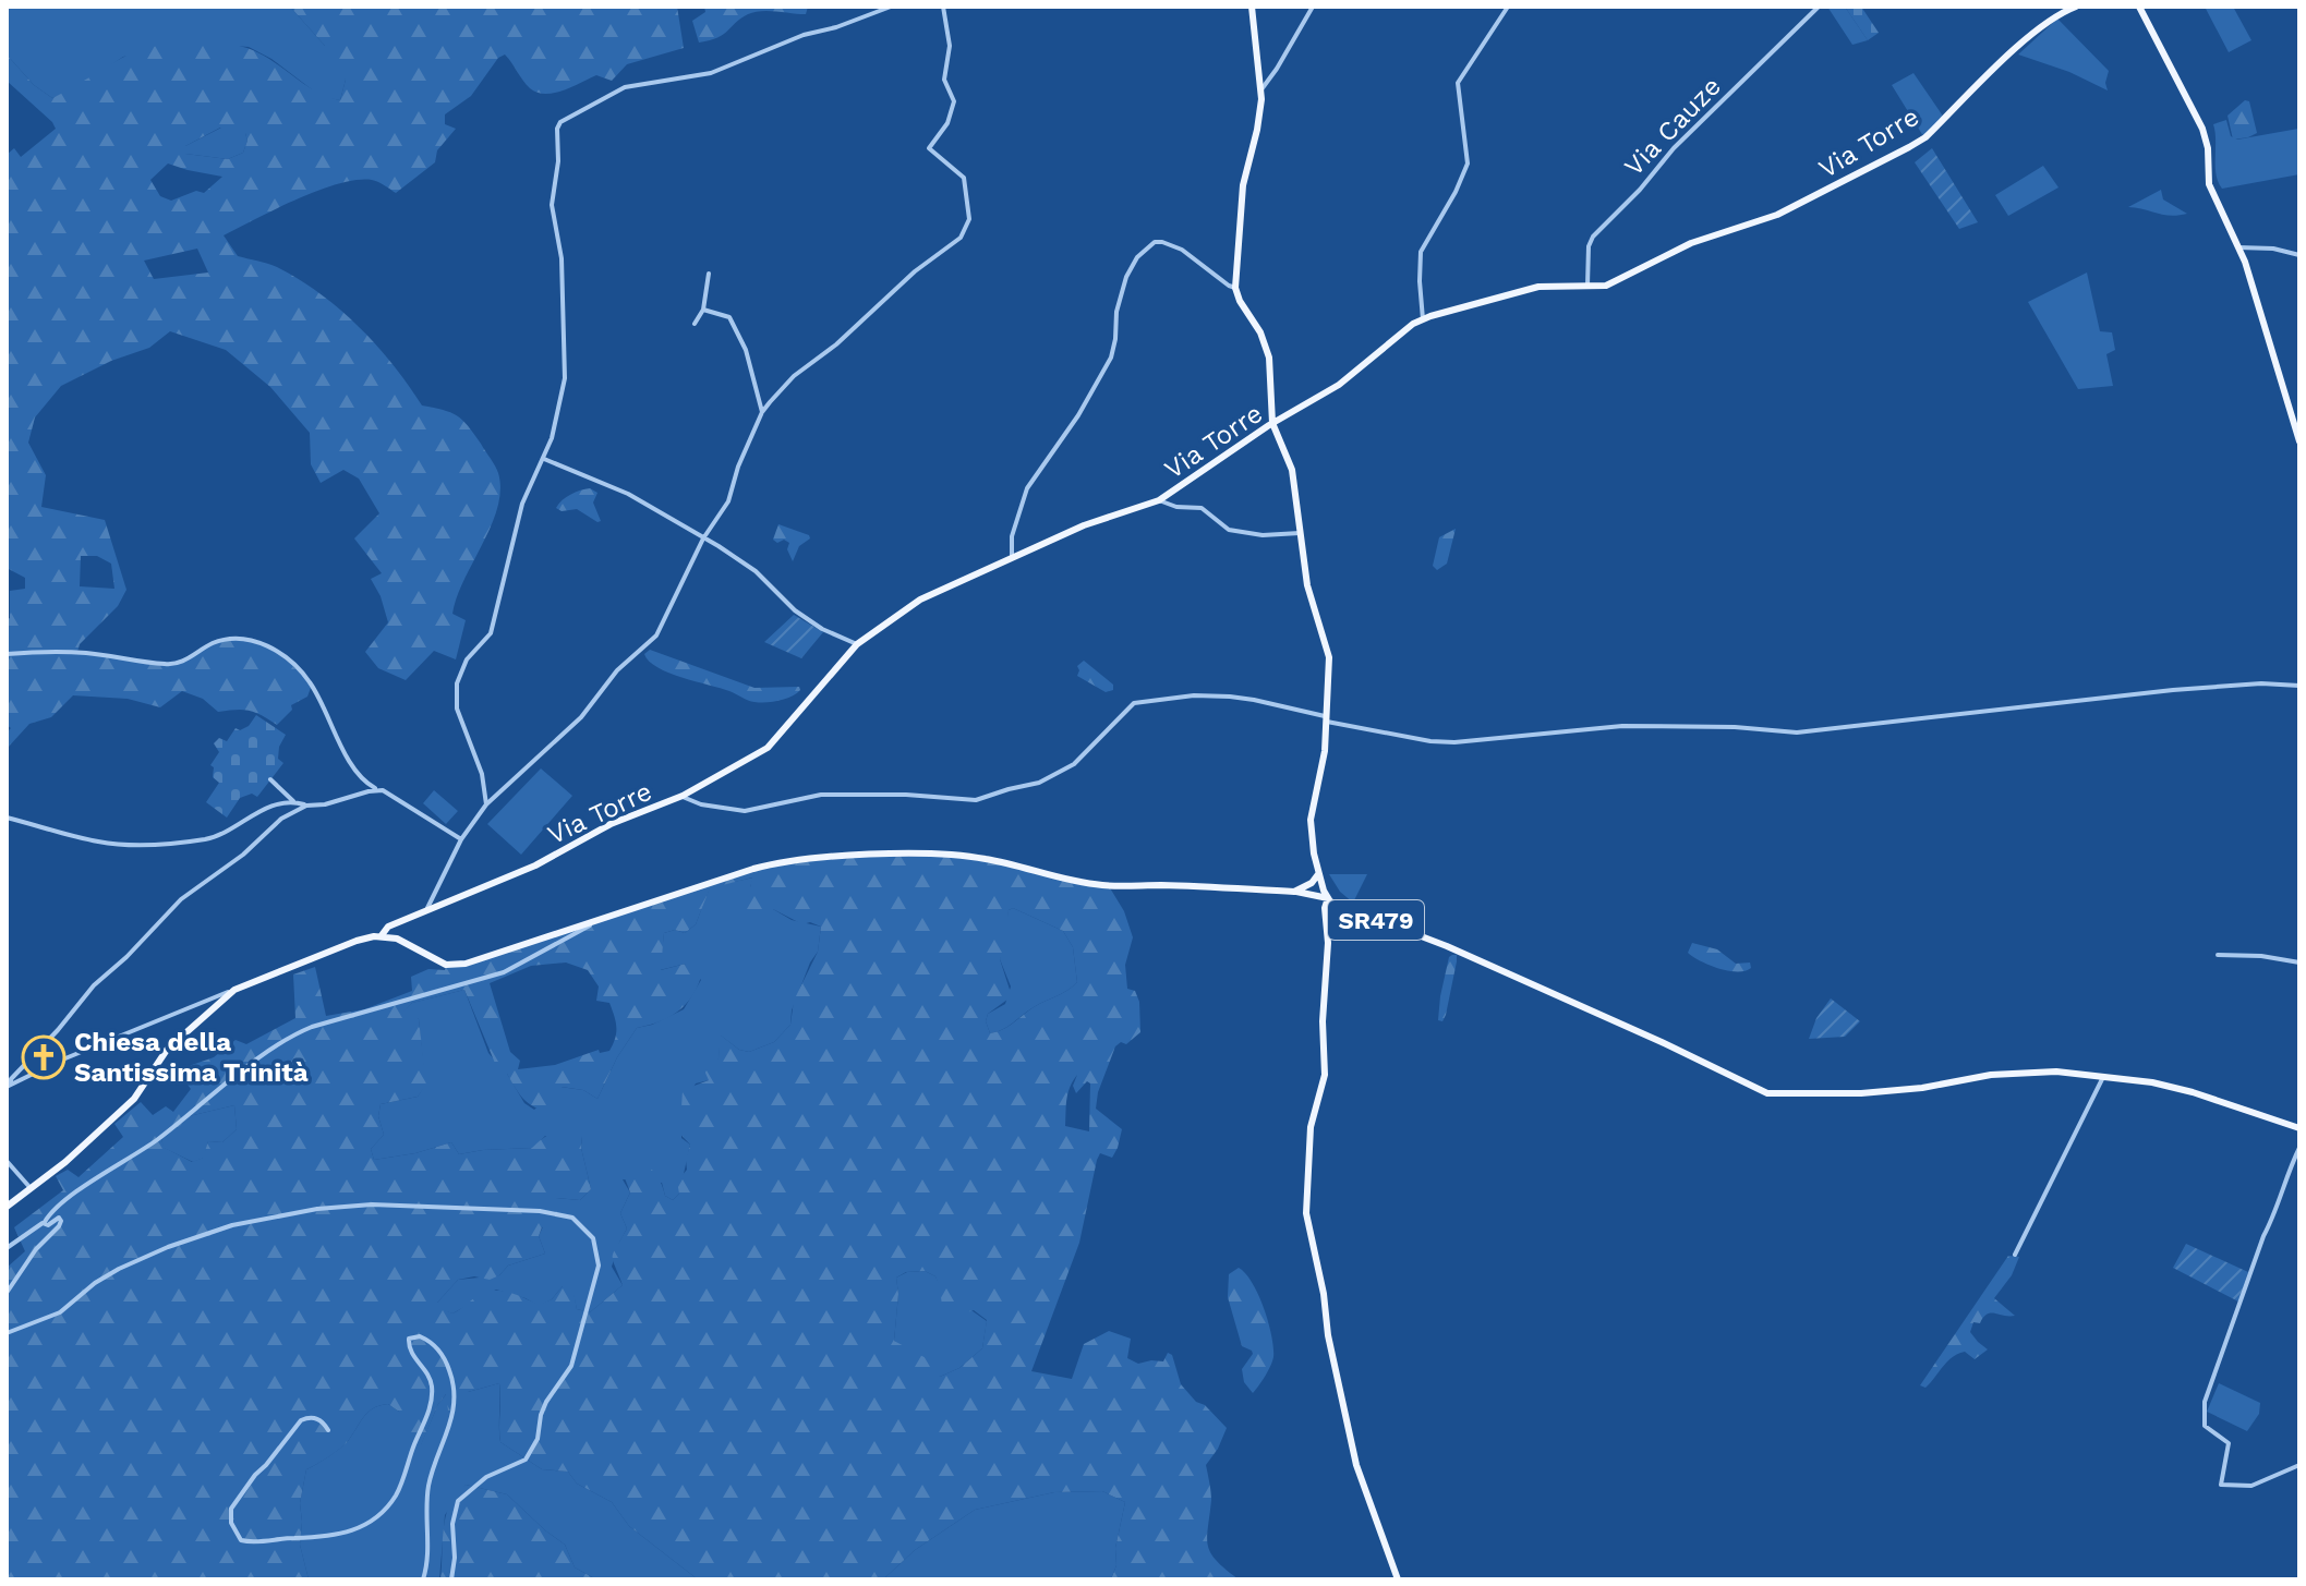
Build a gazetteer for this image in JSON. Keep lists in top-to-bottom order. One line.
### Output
{"streets":{"main road":["Via Torre","SR479"],"street":["Via Cauze"]},"crossings":[["Via Cauze","Via Torre"],["Via Torre","SR479"]],"places":{"church":["Chiesa della Santissima Trinità"]}}
